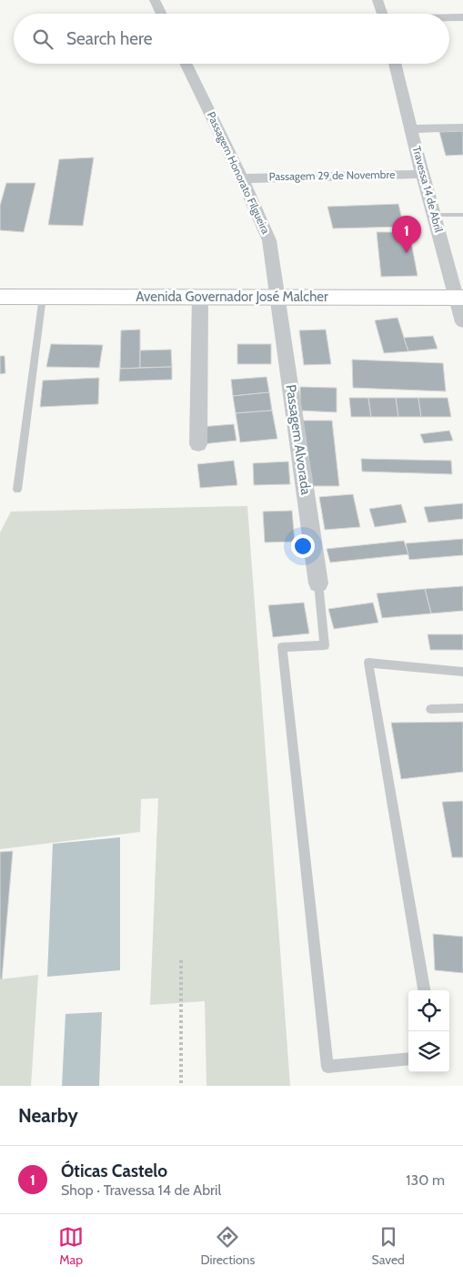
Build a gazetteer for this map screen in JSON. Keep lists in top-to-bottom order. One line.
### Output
{"streets":{"main road":["Avenida Governador José Malcher"],"street":["Passagem Honorato Filgueira","Passagem 29 de Novembre","Travessa 14 de Abril","Passagem Alvorada"]},"crossings":[["Passagem Honorato Filgueira","Passagem 29 de Novembre"],["Passagem Honorato Filgueira","Avenida Governador José Malcher"],["Passagem Honorato Filgueira","Passagem Alvorada"],["Passagem 29 de Novembre","Travessa 14 de Abril"],["Travessa 14 de Abril","Avenida Governador José Malcher"],["Avenida Governador José Malcher","Passagem Alvorada"]],"page":{"search":"Search here","pins":"1","heading":"Nearby","list":[{"mark":"1","name":"Óticas Castelo","note":"Shop · Travessa 14 de Abril","value":"130 m"}],"nav":["Map","Directions","Saved"]}}
